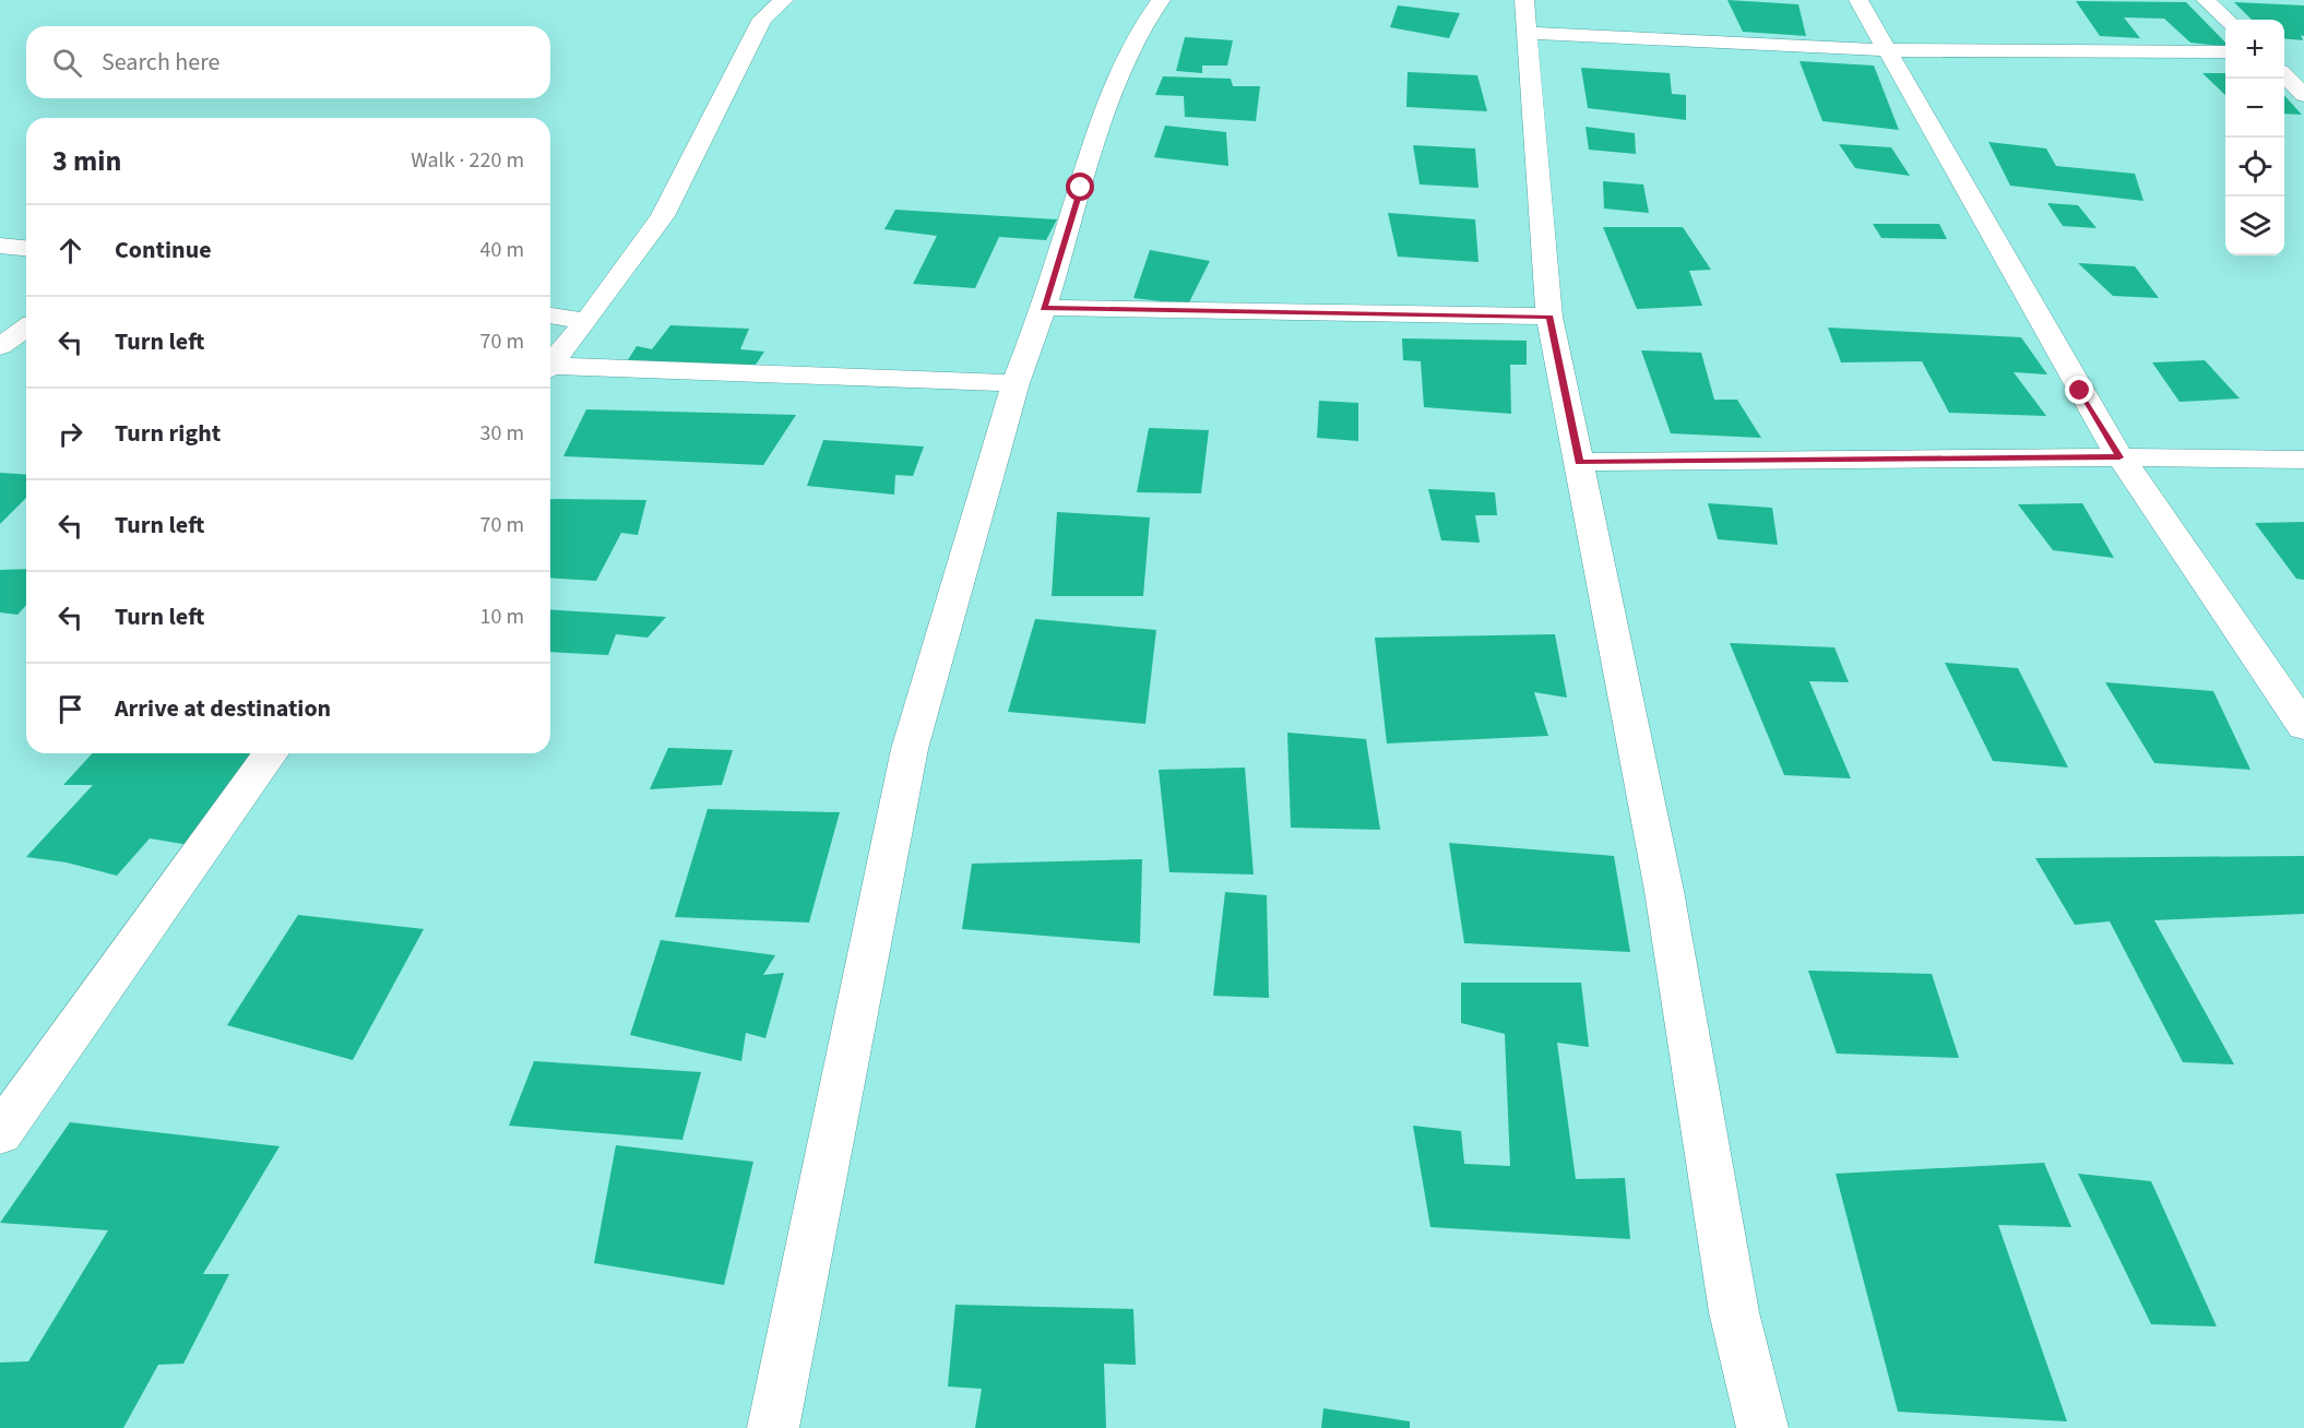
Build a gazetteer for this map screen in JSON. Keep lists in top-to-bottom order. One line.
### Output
{"page":{"map_buttons":["+","−"],"search":"Search here","heading":["3 min","Walk · 220 m"],"list":[["Continue","40 m"],["Turn left","70 m"],["Turn right","30 m"],["Turn left","70 m"],["Turn left","10 m"],"Arrive at destination"]}}
